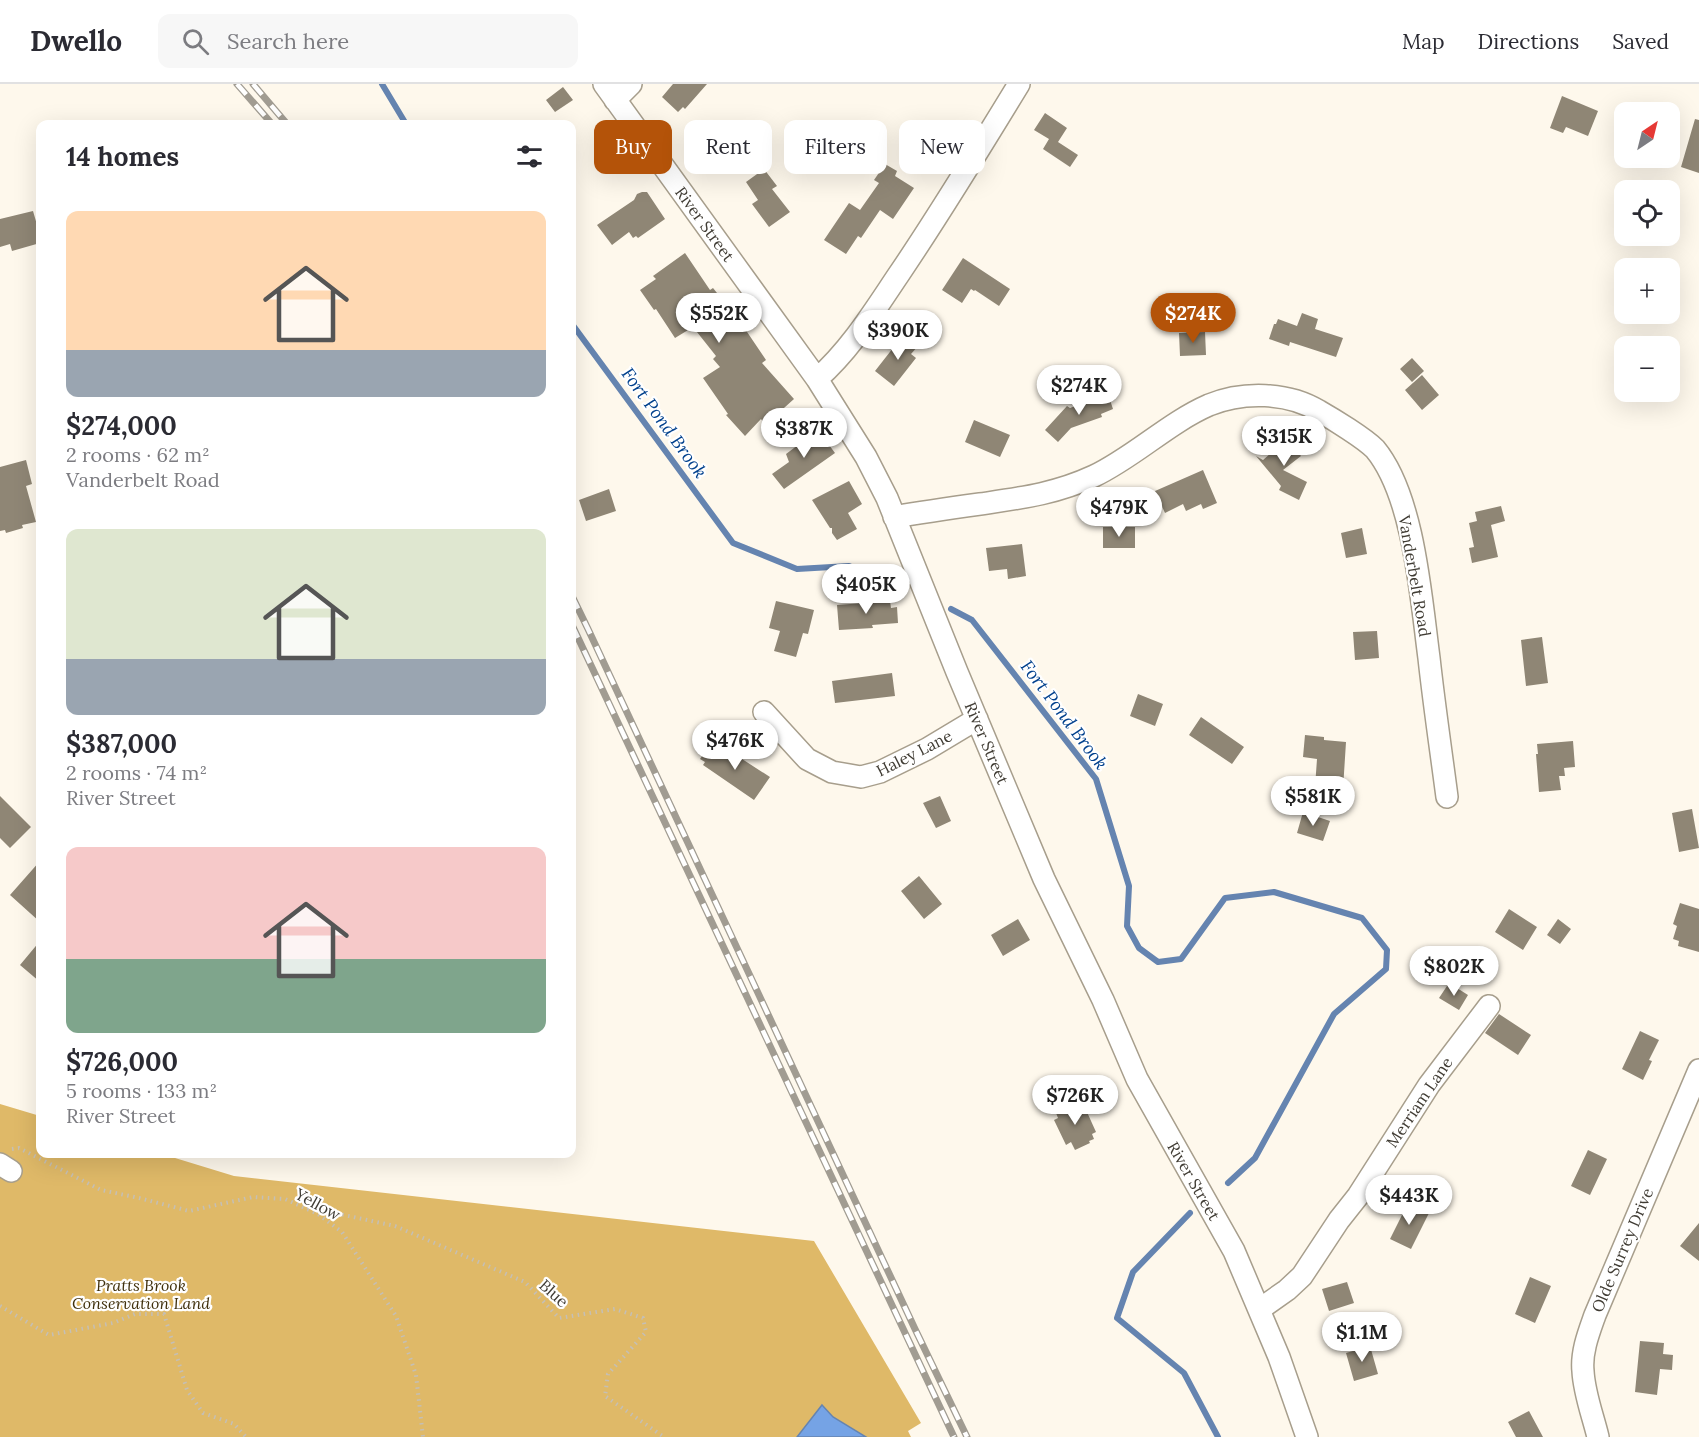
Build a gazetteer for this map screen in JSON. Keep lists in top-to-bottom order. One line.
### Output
{"streets":{"street":["River Street","Vanderbelt Road","Haley Lane","Merriam Lane","Olde Surrey Drive"],"path":["Yellow","Blue"]},"crossings":[["River Street","Vanderbelt Road"],["River Street","Haley Lane"],["River Street","Merriam Lane"],["Yellow","Blue"]],"water":["Fort Pond Brook"],"parks":["Pratts Brook Conservation Land"],"north":"top right","page":{"header":"Dwello","search":"Search here","nav":["Map","Directions","Saved"],"map_buttons":["+","−"],"chip":["Buy","Rent","Filters","New"],"heading":"14 homes","list":[{"name":"$274,000","note":"2 rooms · 62 m² · Vanderbelt Road"},{"name":"$387,000","note":"2 rooms · 74 m² · River Street"},{"name":"$726,000","note":"5 rooms · 133 m² · River Street"}],"price":["$552K","$274K","$390K","$274K","$387K","$315K","$479K","$405K","$476K","$581K","$802K","$726K","$443K","$1.1M"]}}
